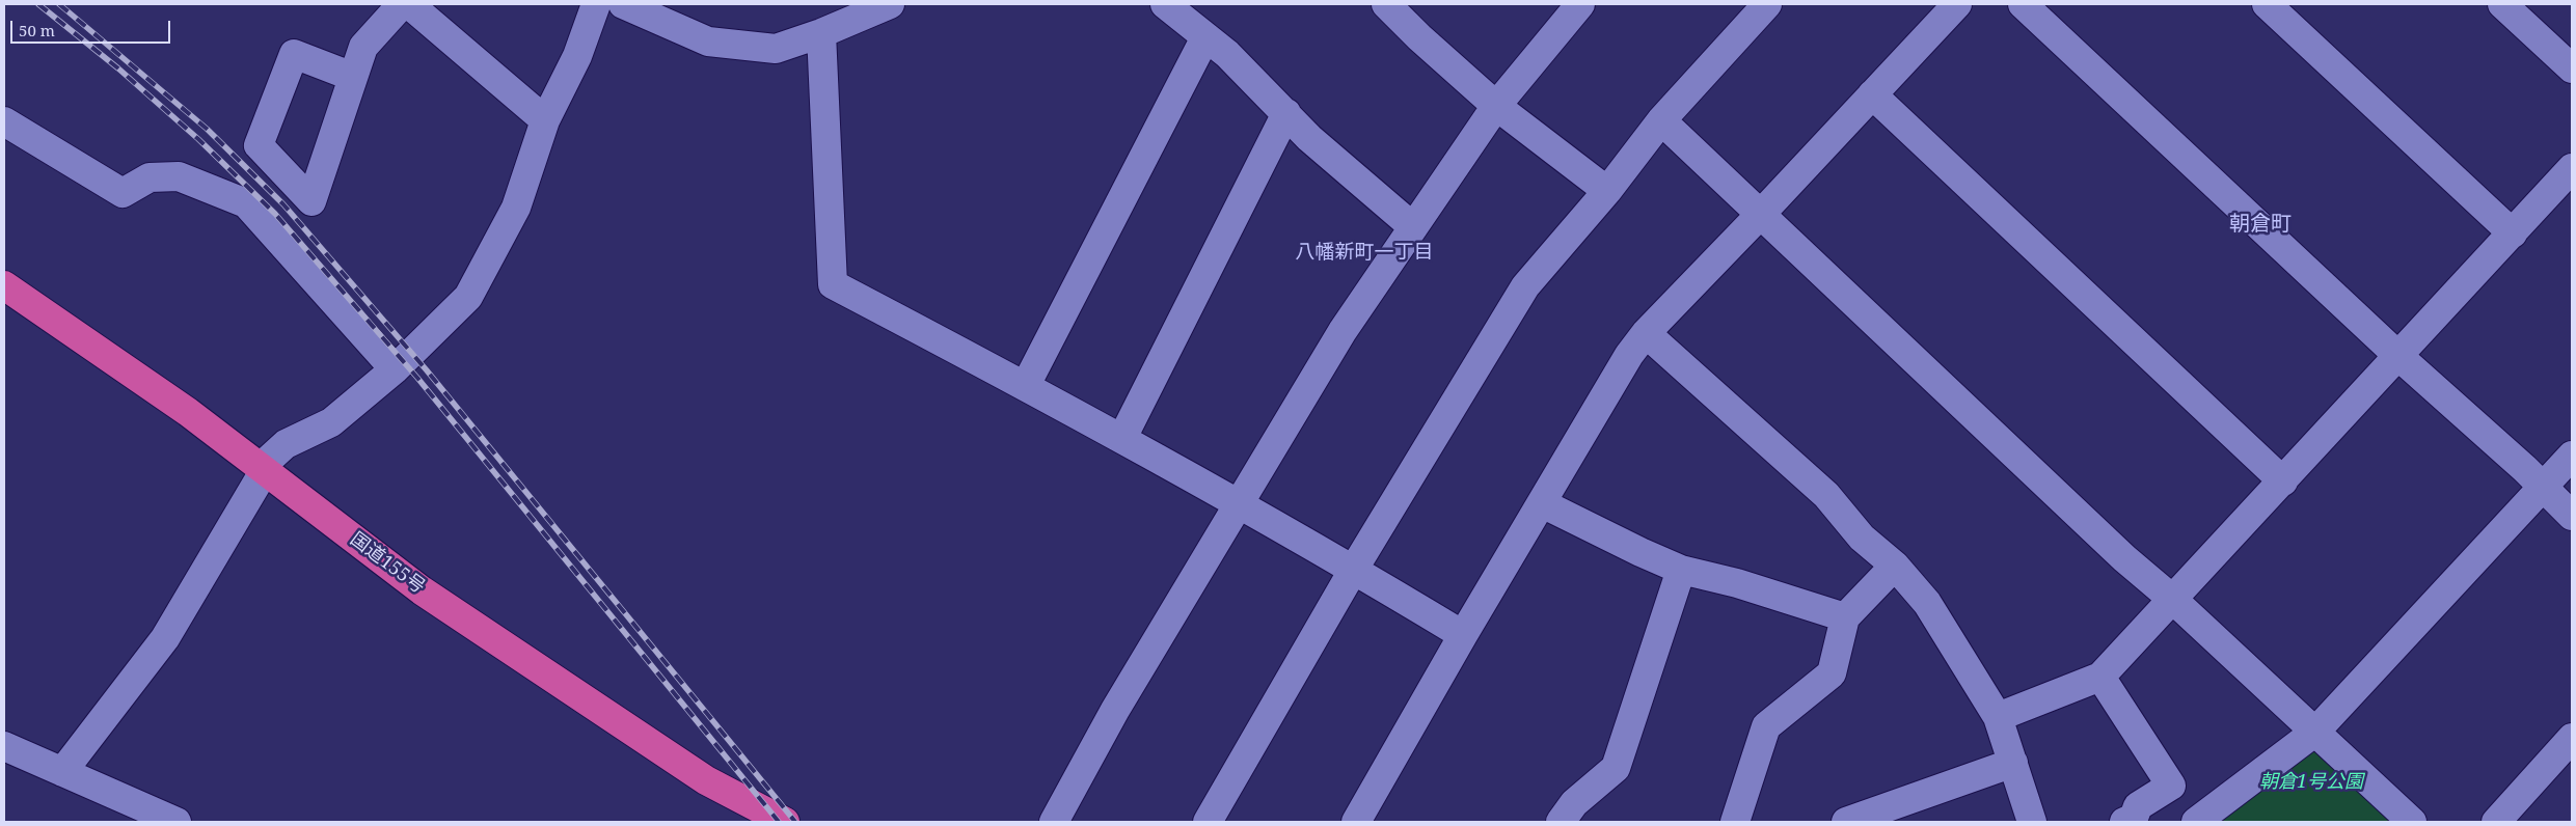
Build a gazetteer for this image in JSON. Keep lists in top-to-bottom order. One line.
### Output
{"streets":{"highway":["国道155号"]},"districts":["朝倉町","八幡新町一丁目"],"parks":["朝倉1号公園"],"scale_bar":"50 m"}
